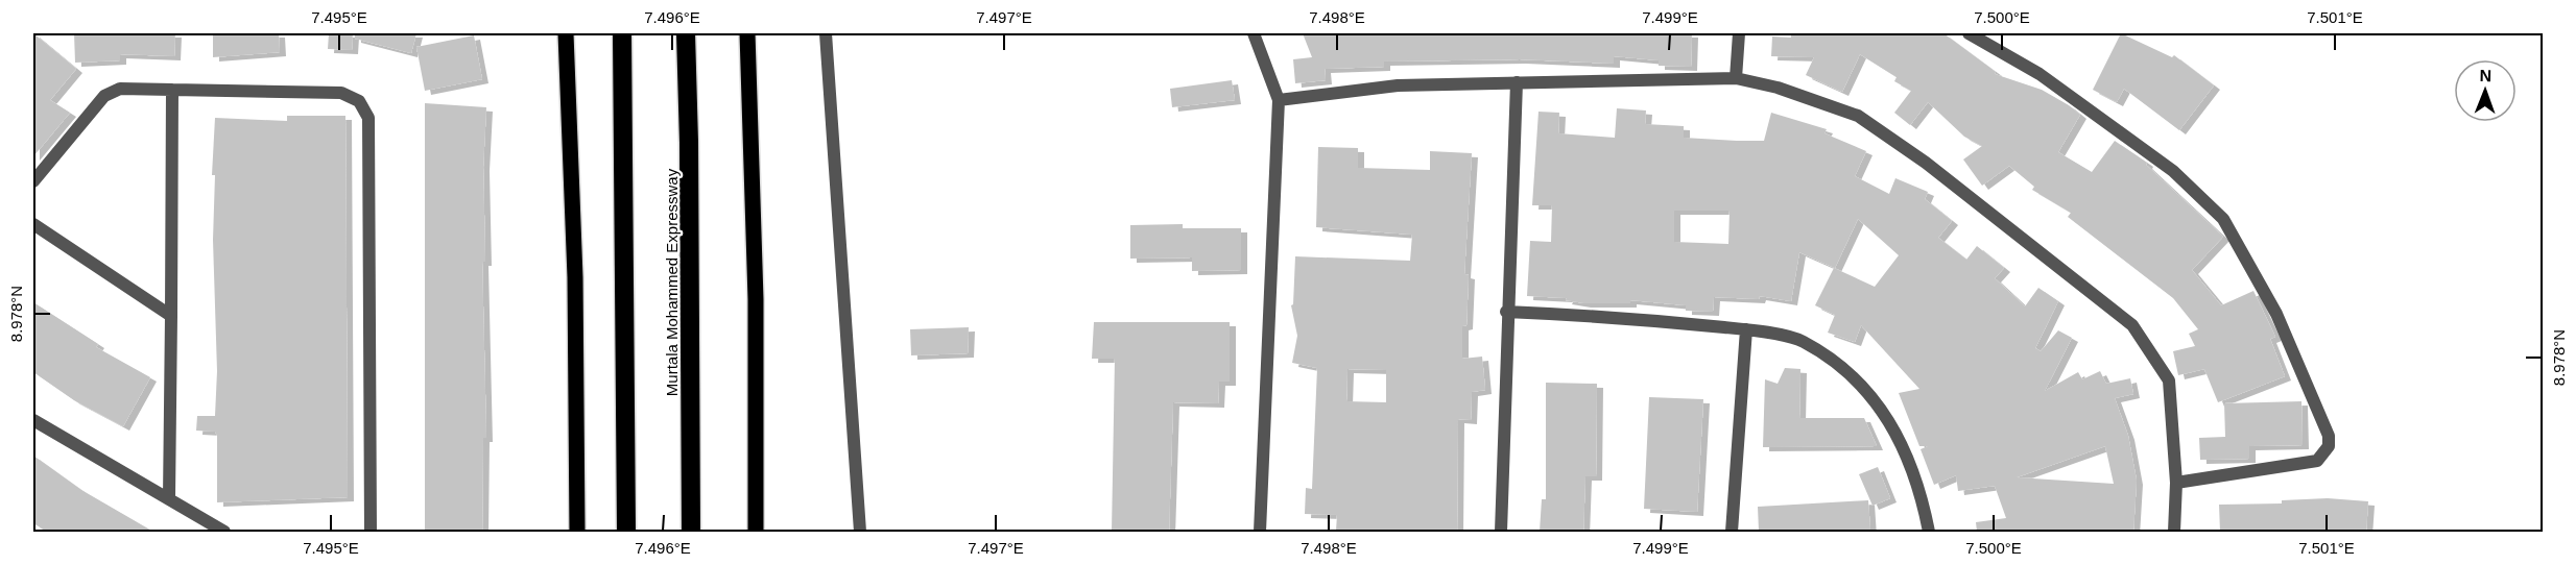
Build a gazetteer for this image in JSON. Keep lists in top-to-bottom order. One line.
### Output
{"streets":{"highway":["Murtala Mohammed Expressway"]},"north":"top","coordinates":["7.495°E","7.496°E","7.497°E","7.498°E","7.499°E","7.500°E","7.501°E","8.978°N"]}
